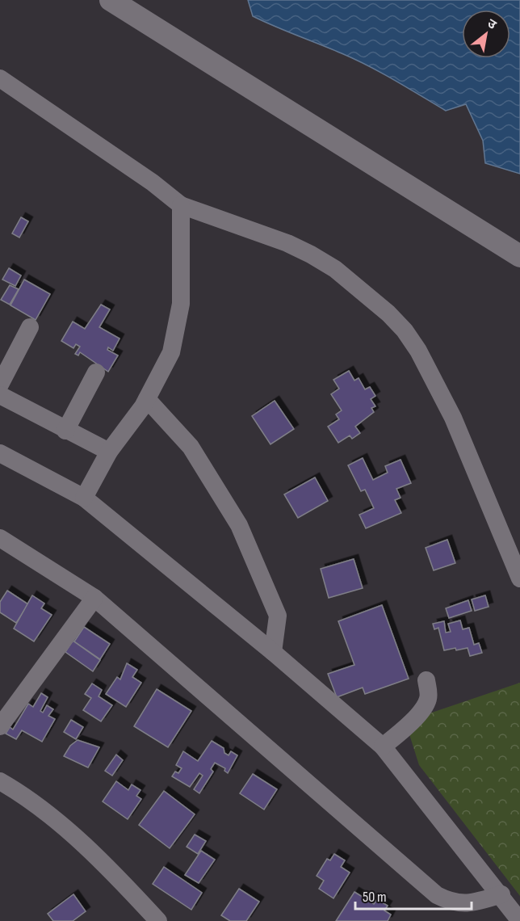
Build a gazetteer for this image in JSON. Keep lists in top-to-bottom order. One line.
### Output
{"scale_bar":"50 m","north":"top right"}
